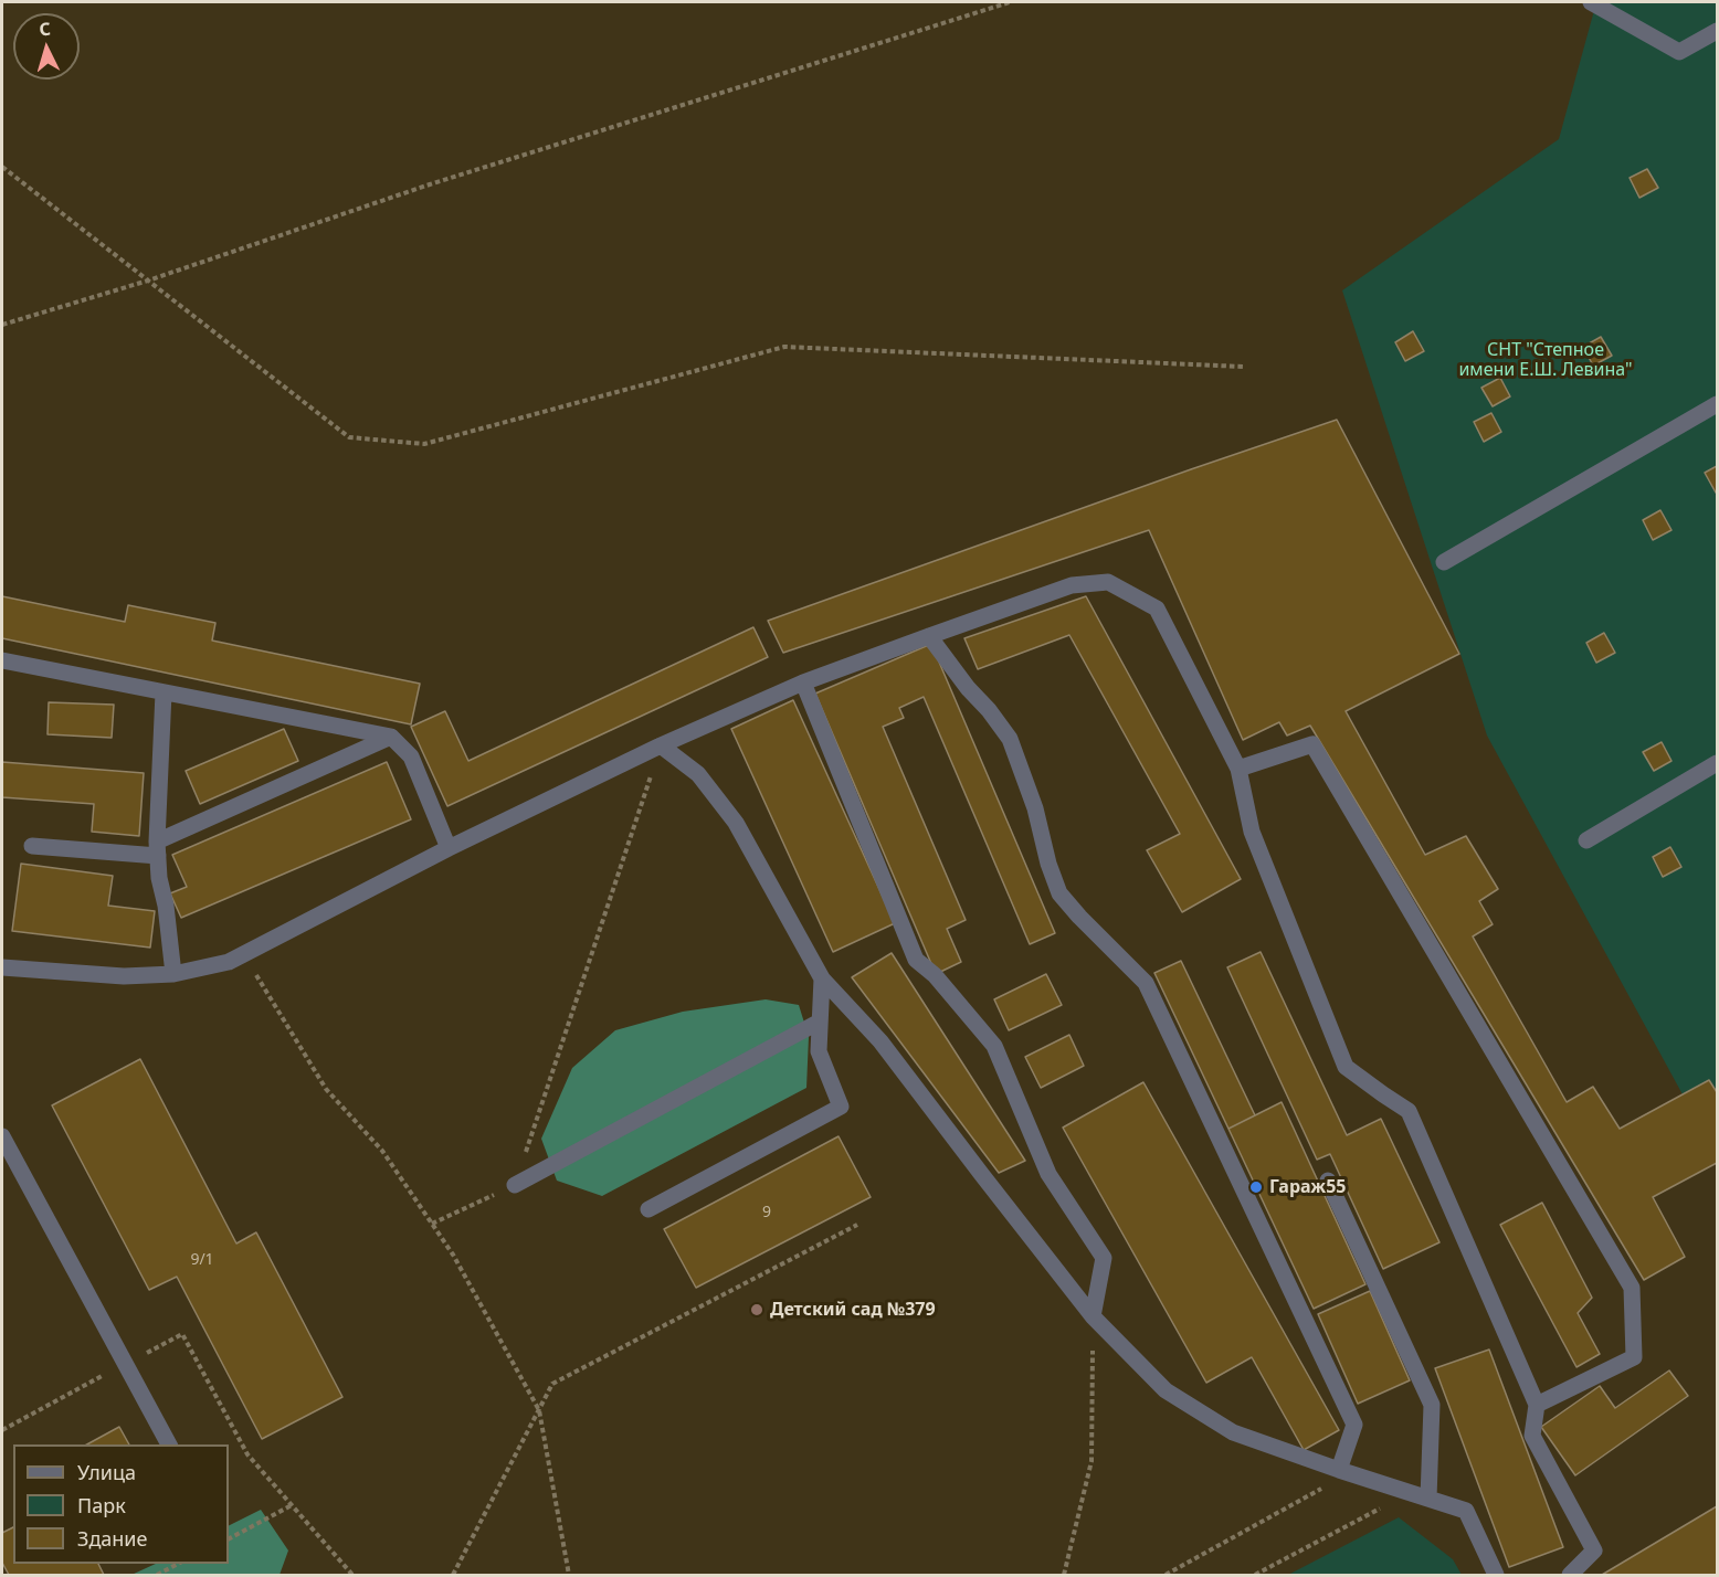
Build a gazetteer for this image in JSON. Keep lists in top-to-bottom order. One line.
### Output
{"parks":["СНТ \"Степное имени Е.Ш. Левина\""],"places":["Гараж55","Детский сад №379"],"house_numbers":["9","9/1"],"legend":["Улица","Парк","Здание"],"north":"top"}
